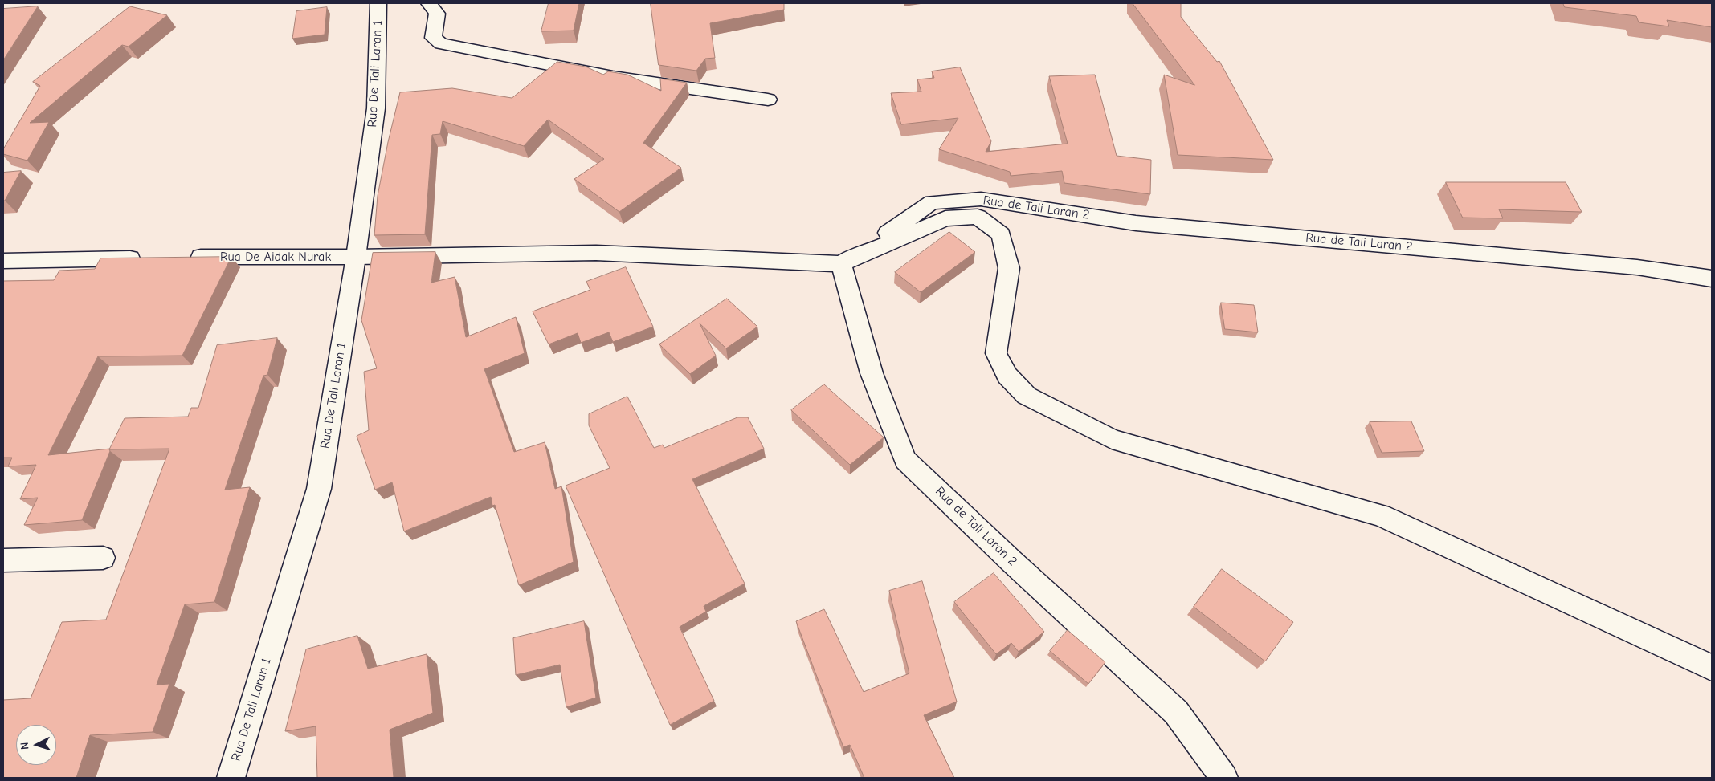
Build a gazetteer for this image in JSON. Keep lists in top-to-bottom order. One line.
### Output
{"streets":{"street":["Rua De Tali Laran 1","Rua de Tali Laran 2","Rua De Aidak Nurak"]},"crossings":[["Rua De Tali Laran 1","Rua De Aidak Nurak"],["Rua de Tali Laran 2","Rua De Aidak Nurak"]],"north":"left"}
